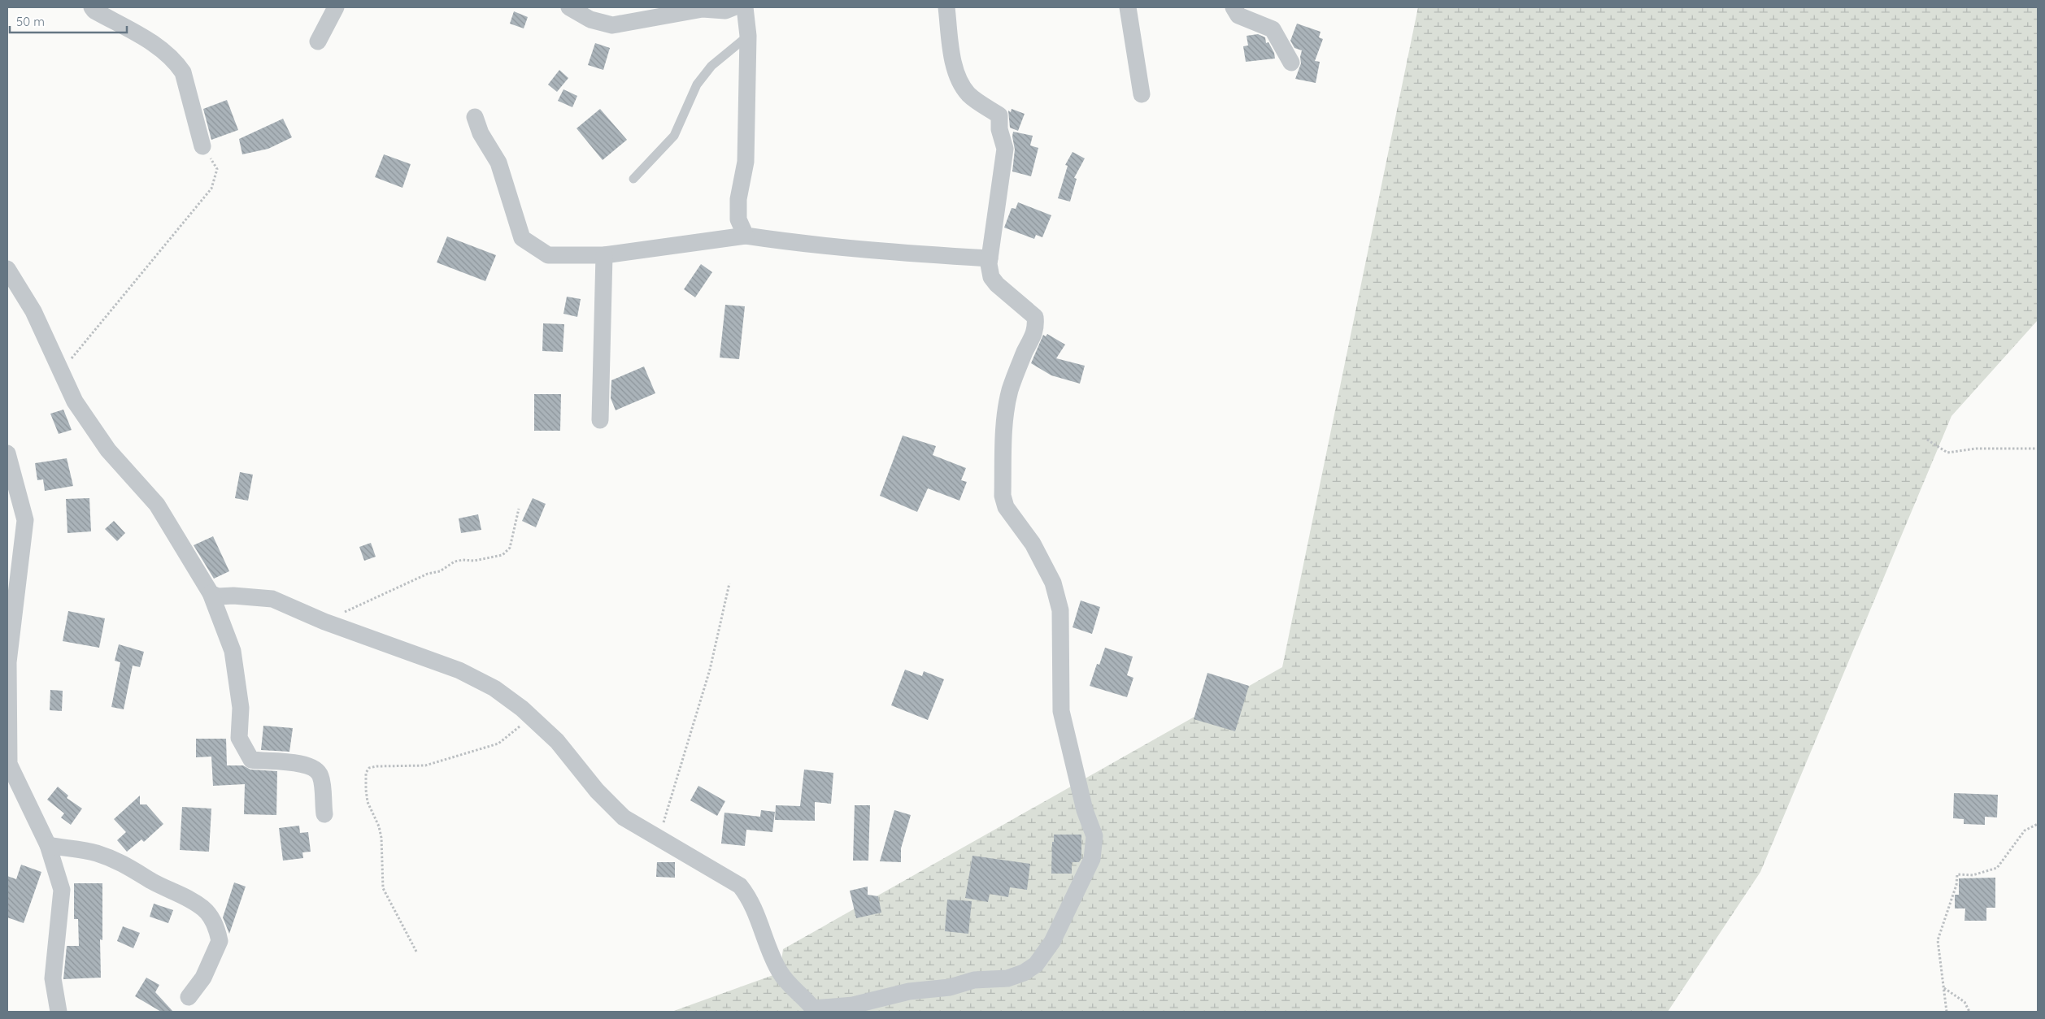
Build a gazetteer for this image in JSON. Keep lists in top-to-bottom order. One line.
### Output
{"scale_bar":"50 m"}
